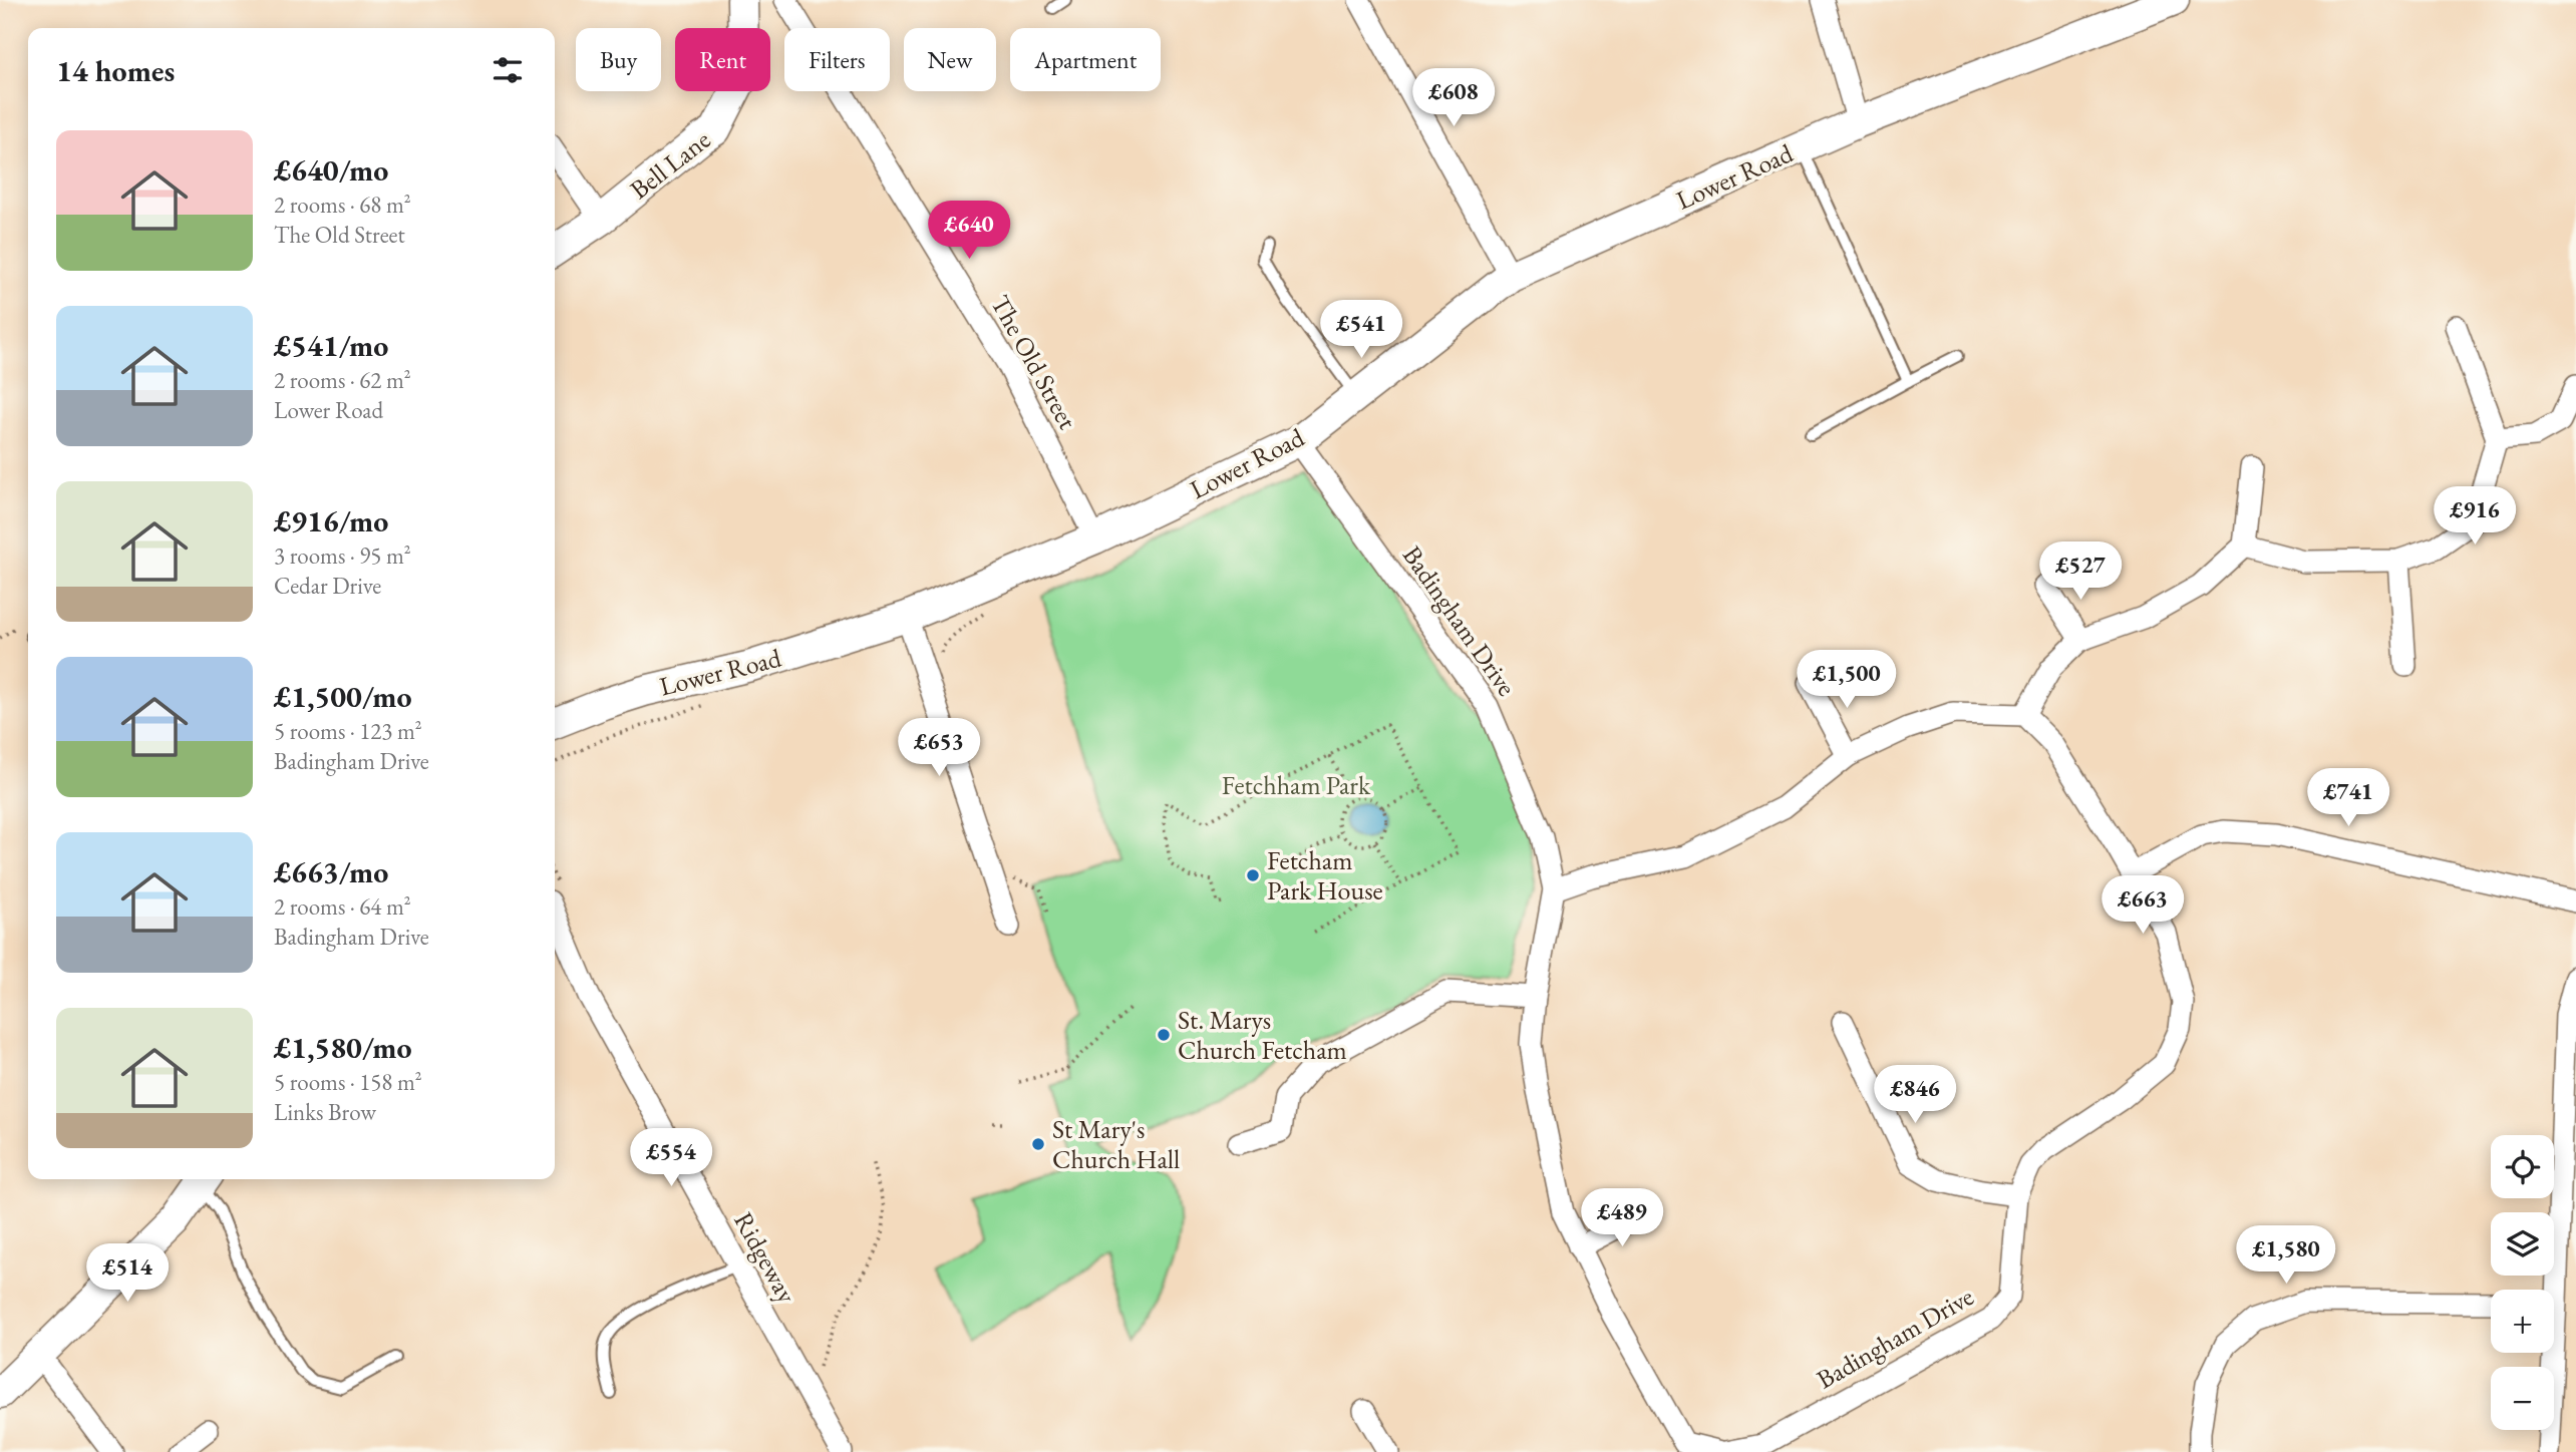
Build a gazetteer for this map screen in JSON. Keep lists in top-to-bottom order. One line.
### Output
{"streets":{"street":["Bell Lane","Lower Road","The Old Street","Badingham Drive","Ridgeway"]},"crossings":[["Lower Road","The Old Street"],["Lower Road","Badingham Drive"]],"parks":["Fetchham Park"],"places":["Fetcham Park House","St. Marys Church Fetcham","St Mary's Church Hall"],"page":{"chip":["Buy","Rent","Filters","New","Apartment"],"heading":"14 homes","price":["£608","£640","£541","£916","£527","£1,500","£653","£741","£663","£846","£554","£489","£1,580","£514"],"list":[{"name":"£640/mo","note":"2 rooms · 68 m² · The Old Street"},{"name":"£541/mo","note":"2 rooms · 62 m² · Lower Road"},{"name":"£916/mo","note":"3 rooms · 95 m² · Cedar Drive"},{"name":"£1,500/mo","note":"5 rooms · 123 m² · Badingham Drive"},{"name":"£663/mo","note":"2 rooms · 64 m² · Badingham Drive"},{"name":"£1,580/mo","note":"5 rooms · 158 m² · Links Brow"}],"map_buttons":["+","−"]}}
